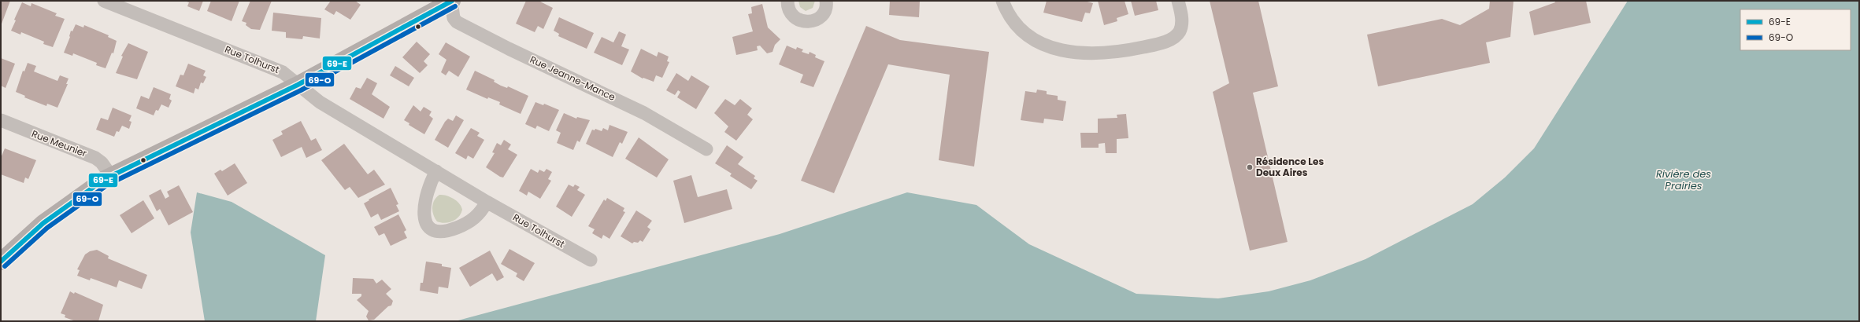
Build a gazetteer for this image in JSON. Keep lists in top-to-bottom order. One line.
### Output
{"streets":{"street":["Rue Tolhurst","Rue Jeanne-Mance","Rue Meunier"]},"water":["Rivière des Prairies"],"places":["Résidence Les Deux Aires"],"lines":["transit line 69-E","transit line 69-O"],"legend":["69-E","69-O"]}
